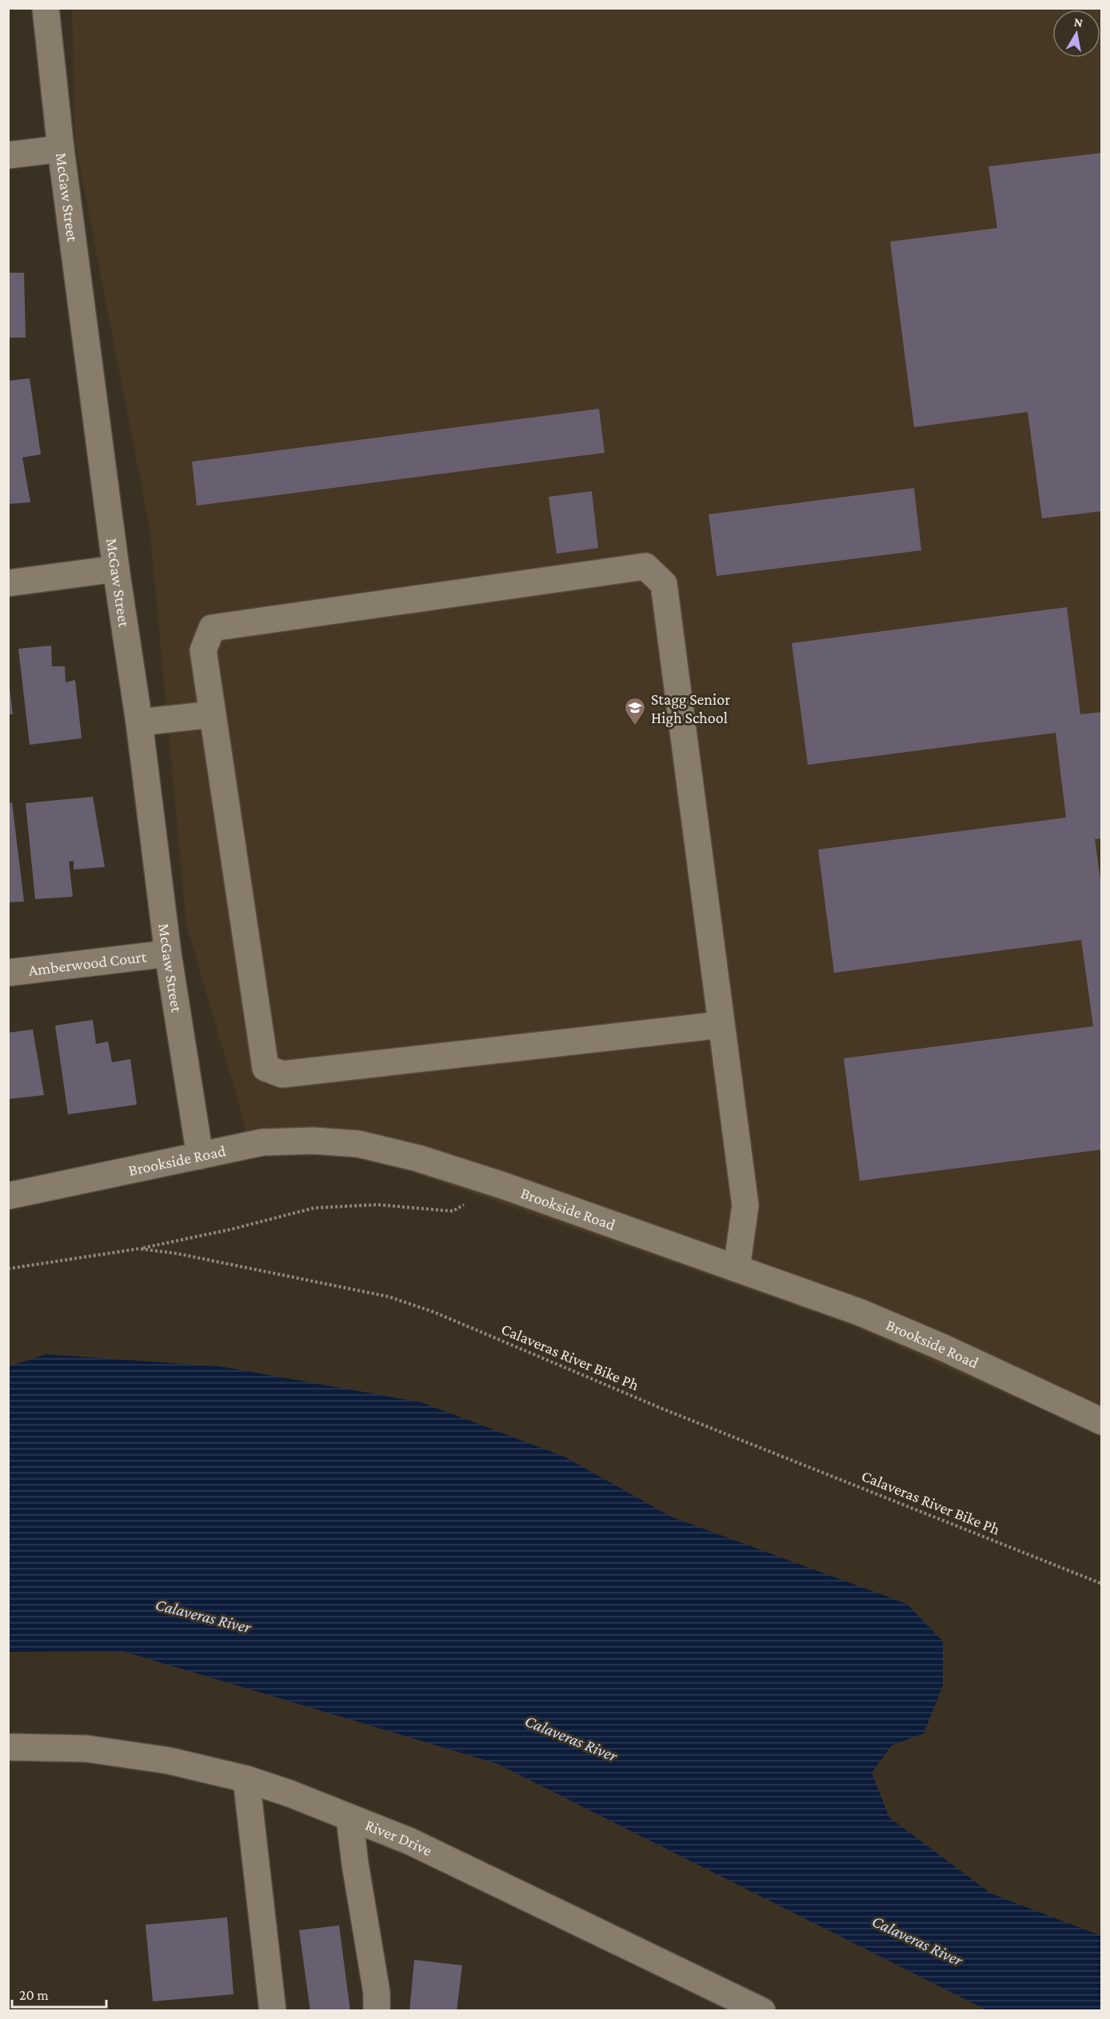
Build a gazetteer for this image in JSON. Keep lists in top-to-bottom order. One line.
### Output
{"streets":{"street":["McGaw Street","Amberwood Court","Brookside Road","River Drive"],"path":["Calaveras River Bike Ph"]},"crossings":[["McGaw Street","Amberwood Court"],["McGaw Street","Brookside Road"]],"water":["Calaveras River"],"places":{"school or university":["Stagg Senior High School"]},"scale_bar":"20 m","north":"top"}
